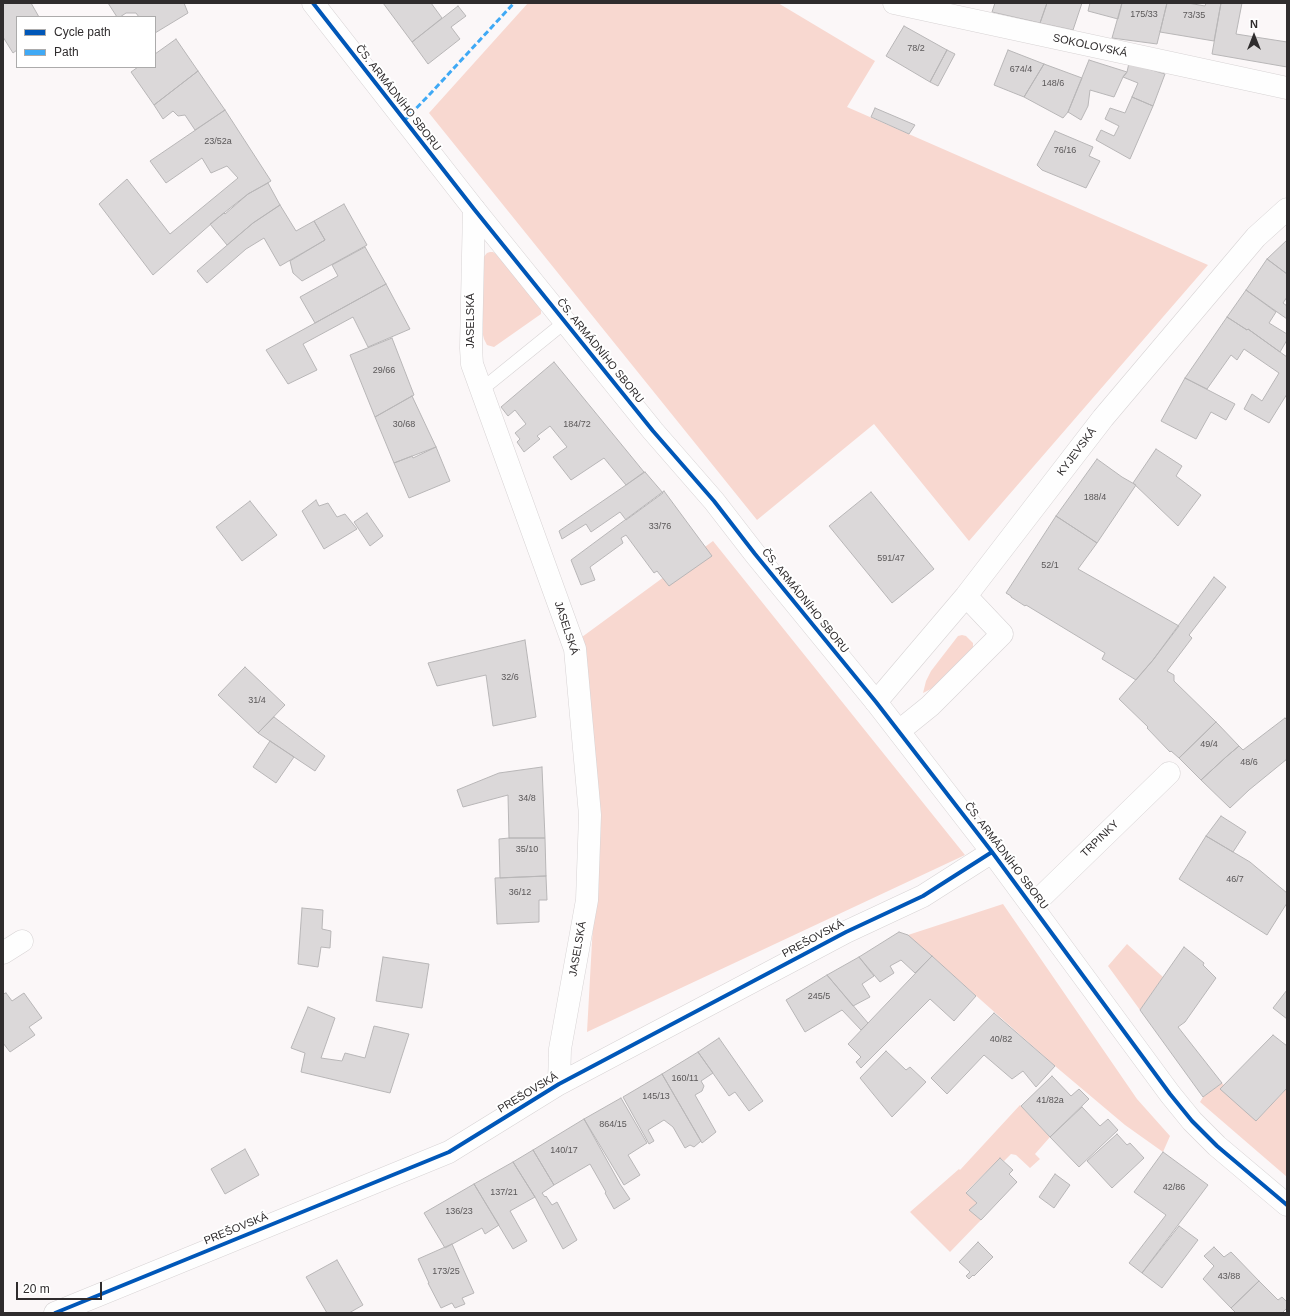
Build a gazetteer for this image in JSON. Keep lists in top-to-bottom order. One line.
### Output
{"streets":{"street":["SOKOLOVSKÁ","ČS. ARMÁDNÍHO SBORU","JASELSKÁ","KYJEVSKÁ","TRPINKY","PREŠOVSKÁ"]},"crossings":[["ČS. ARMÁDNÍHO SBORU","JASELSKÁ"],["ČS. ARMÁDNÍHO SBORU","KYJEVSKÁ"],["ČS. ARMÁDNÍHO SBORU","TRPINKY"],["ČS. ARMÁDNÍHO SBORU","PREŠOVSKÁ"],["JASELSKÁ","PREŠOVSKÁ"]],"house_numbers":["175/33","73/35","78/2","674/4","148/6","23/52a","76/16","29/66","30/68","184/72","188/4","33/76","591/47","52/1","32/6","31/4","49/4","48/6","34/8","35/10","46/7","36/12","245/5","40/82","160/11","145/13","41/82a","864/15","140/17","42/86","137/21","136/23","173/25","43/88"],"legend":["Cycle path","Path"],"scale_bar":"20 m","north":"top"}
